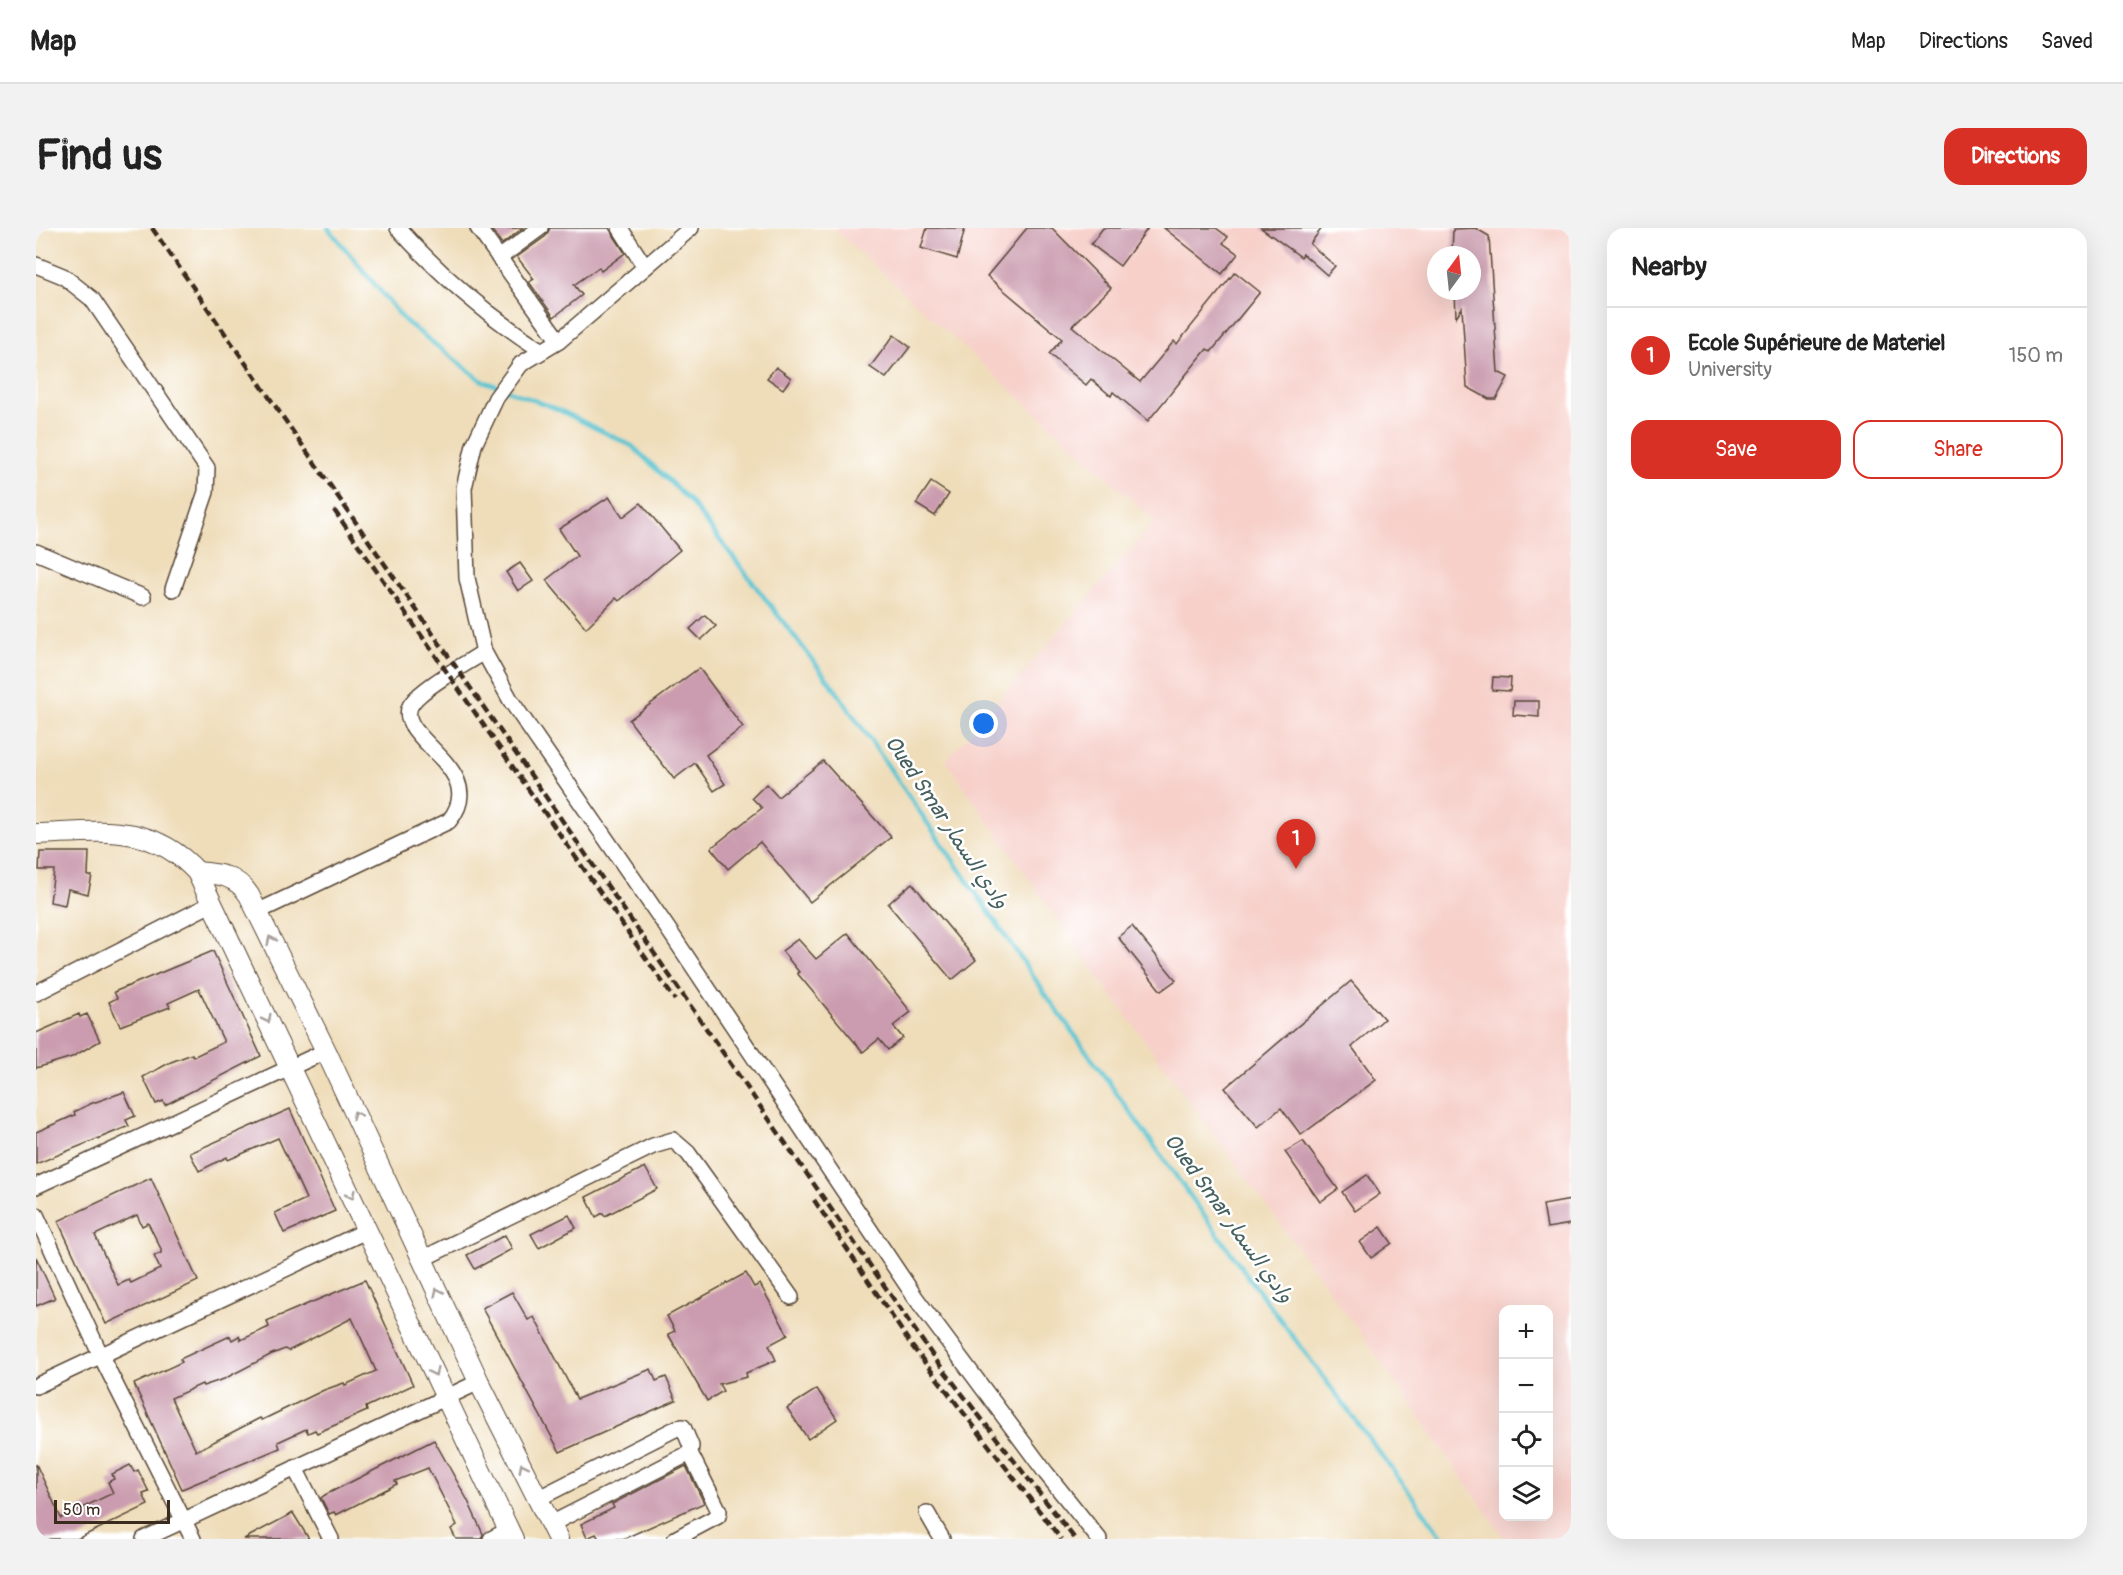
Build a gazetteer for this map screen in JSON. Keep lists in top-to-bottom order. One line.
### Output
{"water":["Oued Smar وادي السمار"],"scale_bar":"50 m","north":"top","page":{"header":"Map","nav":["Map","Directions","Saved"],"buttons":["Directions",["Save","Share"]],"title":"Find us","heading":"Nearby","list":[{"mark":"1","name":"Ecole Supérieure de Materiel","note":"University","value":"150 m"}],"pins":"1","map_buttons":["+","−"],"scale":"50 m"}}
